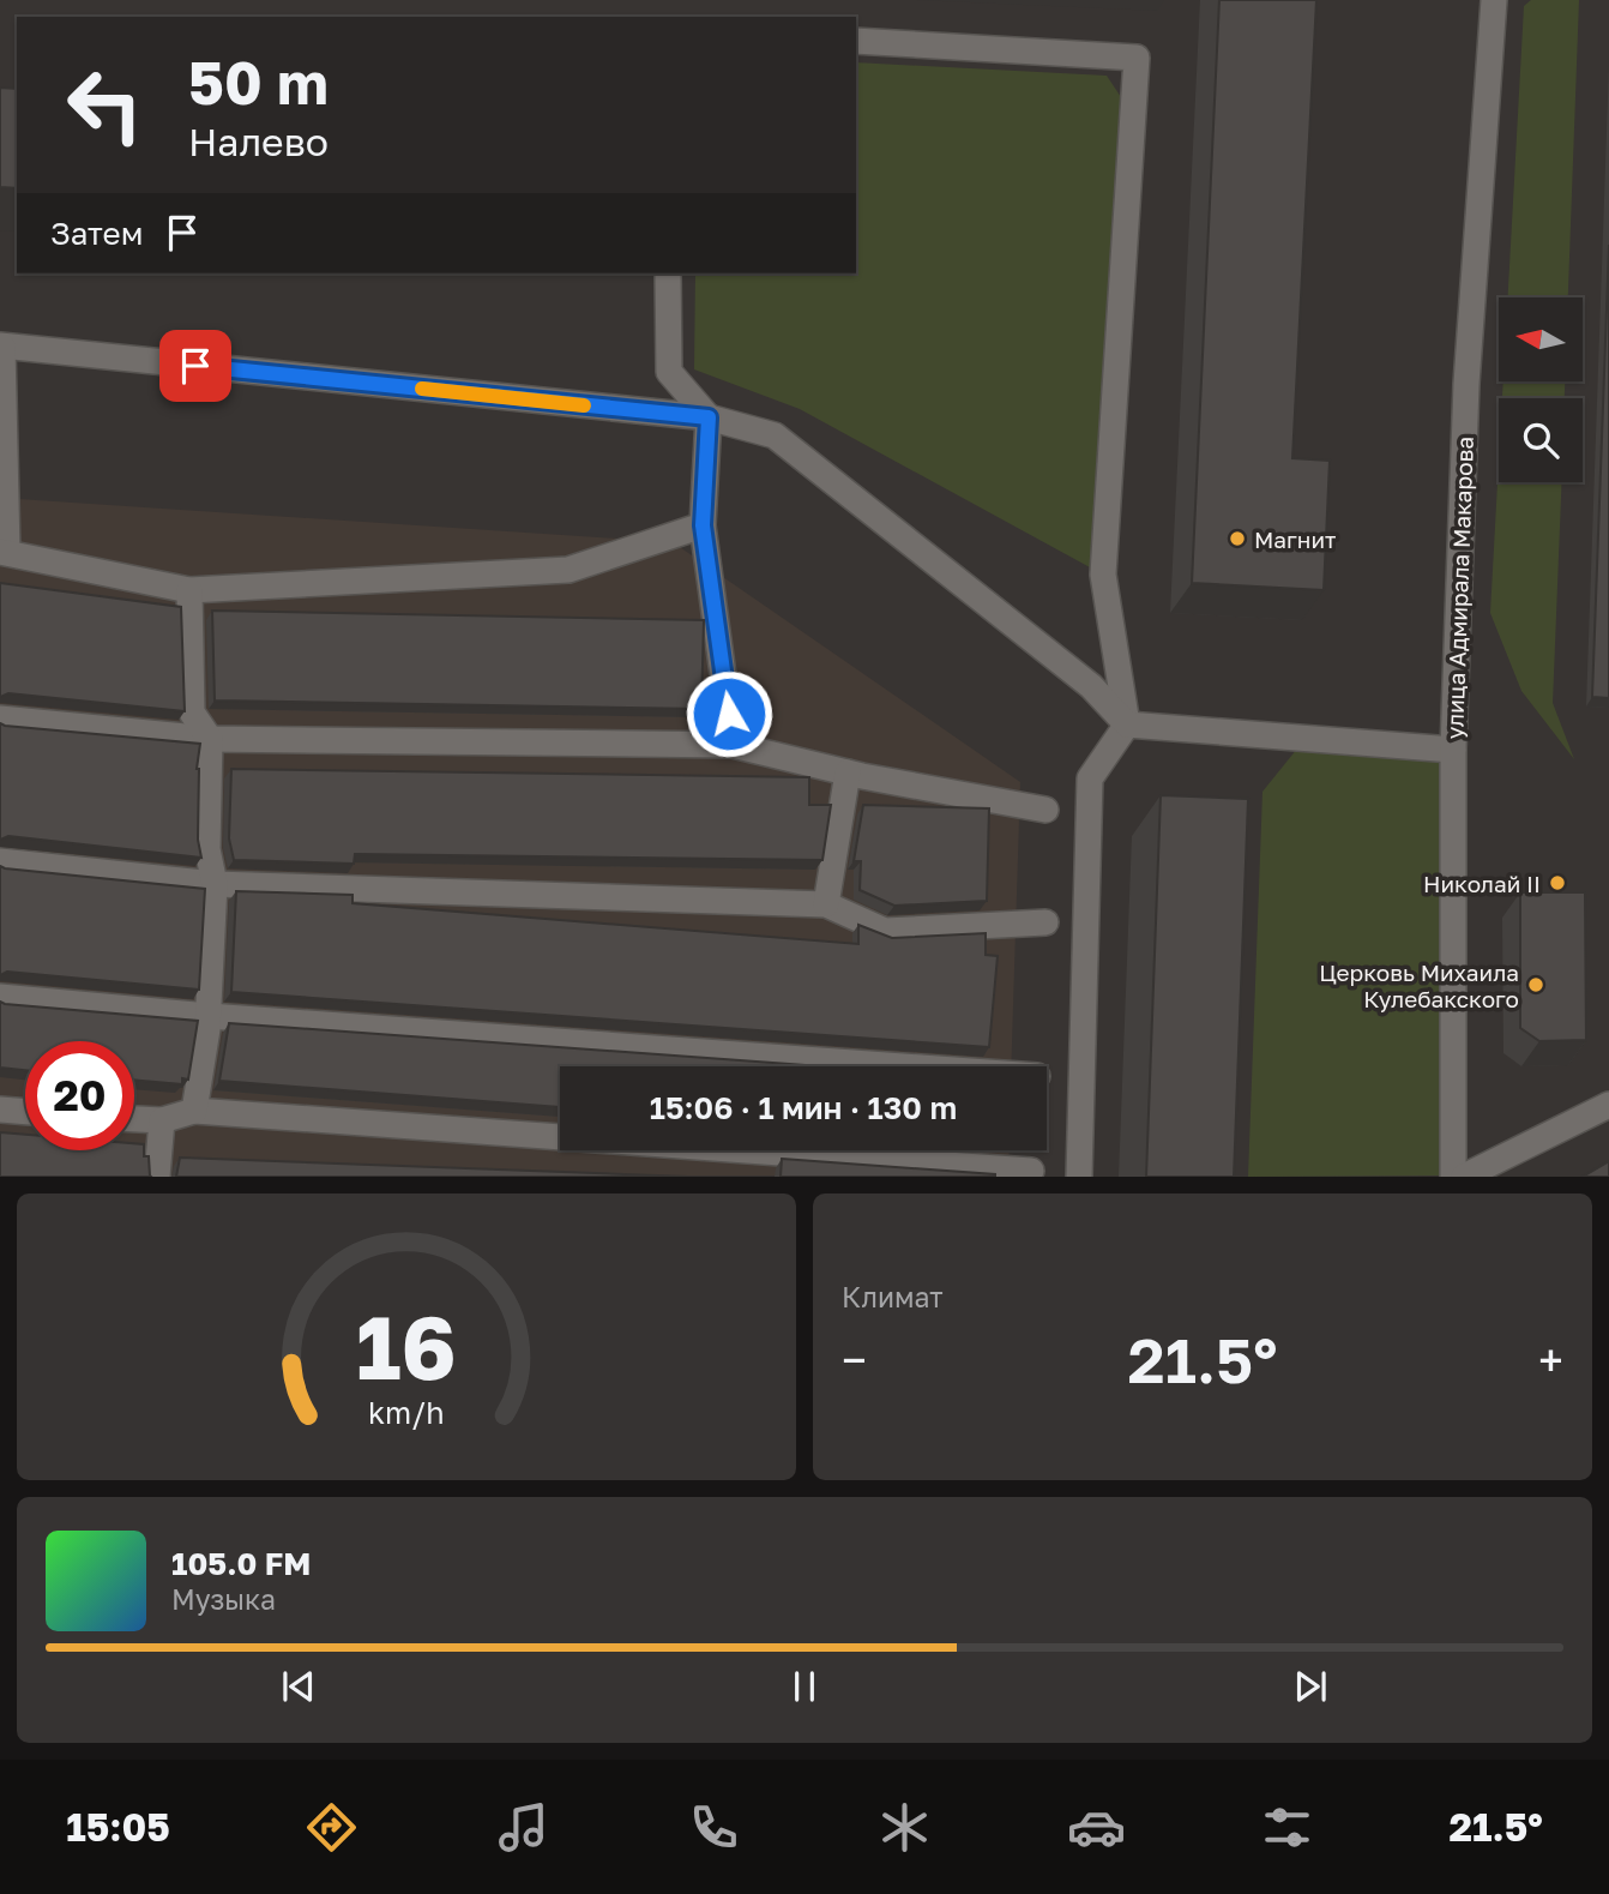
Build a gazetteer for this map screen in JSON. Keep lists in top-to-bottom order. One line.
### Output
{"streets":{"street":["улица Адмирала Макарова"]},"places":["Магнит","Николай II","Церковь Михаила Кулебакского"],"north":"left","page":{"turn":["50 m","Налево"],"then":"Затем","limit":"20","trip":"15:06 · 1 мин · 130 m","tile":"Климат","heat":["−","21.5°","+"],"song":["105.0 FM","Музыка"],"tabs":["15:05","21.5°"],"gauge":["16","km/h"]}}
